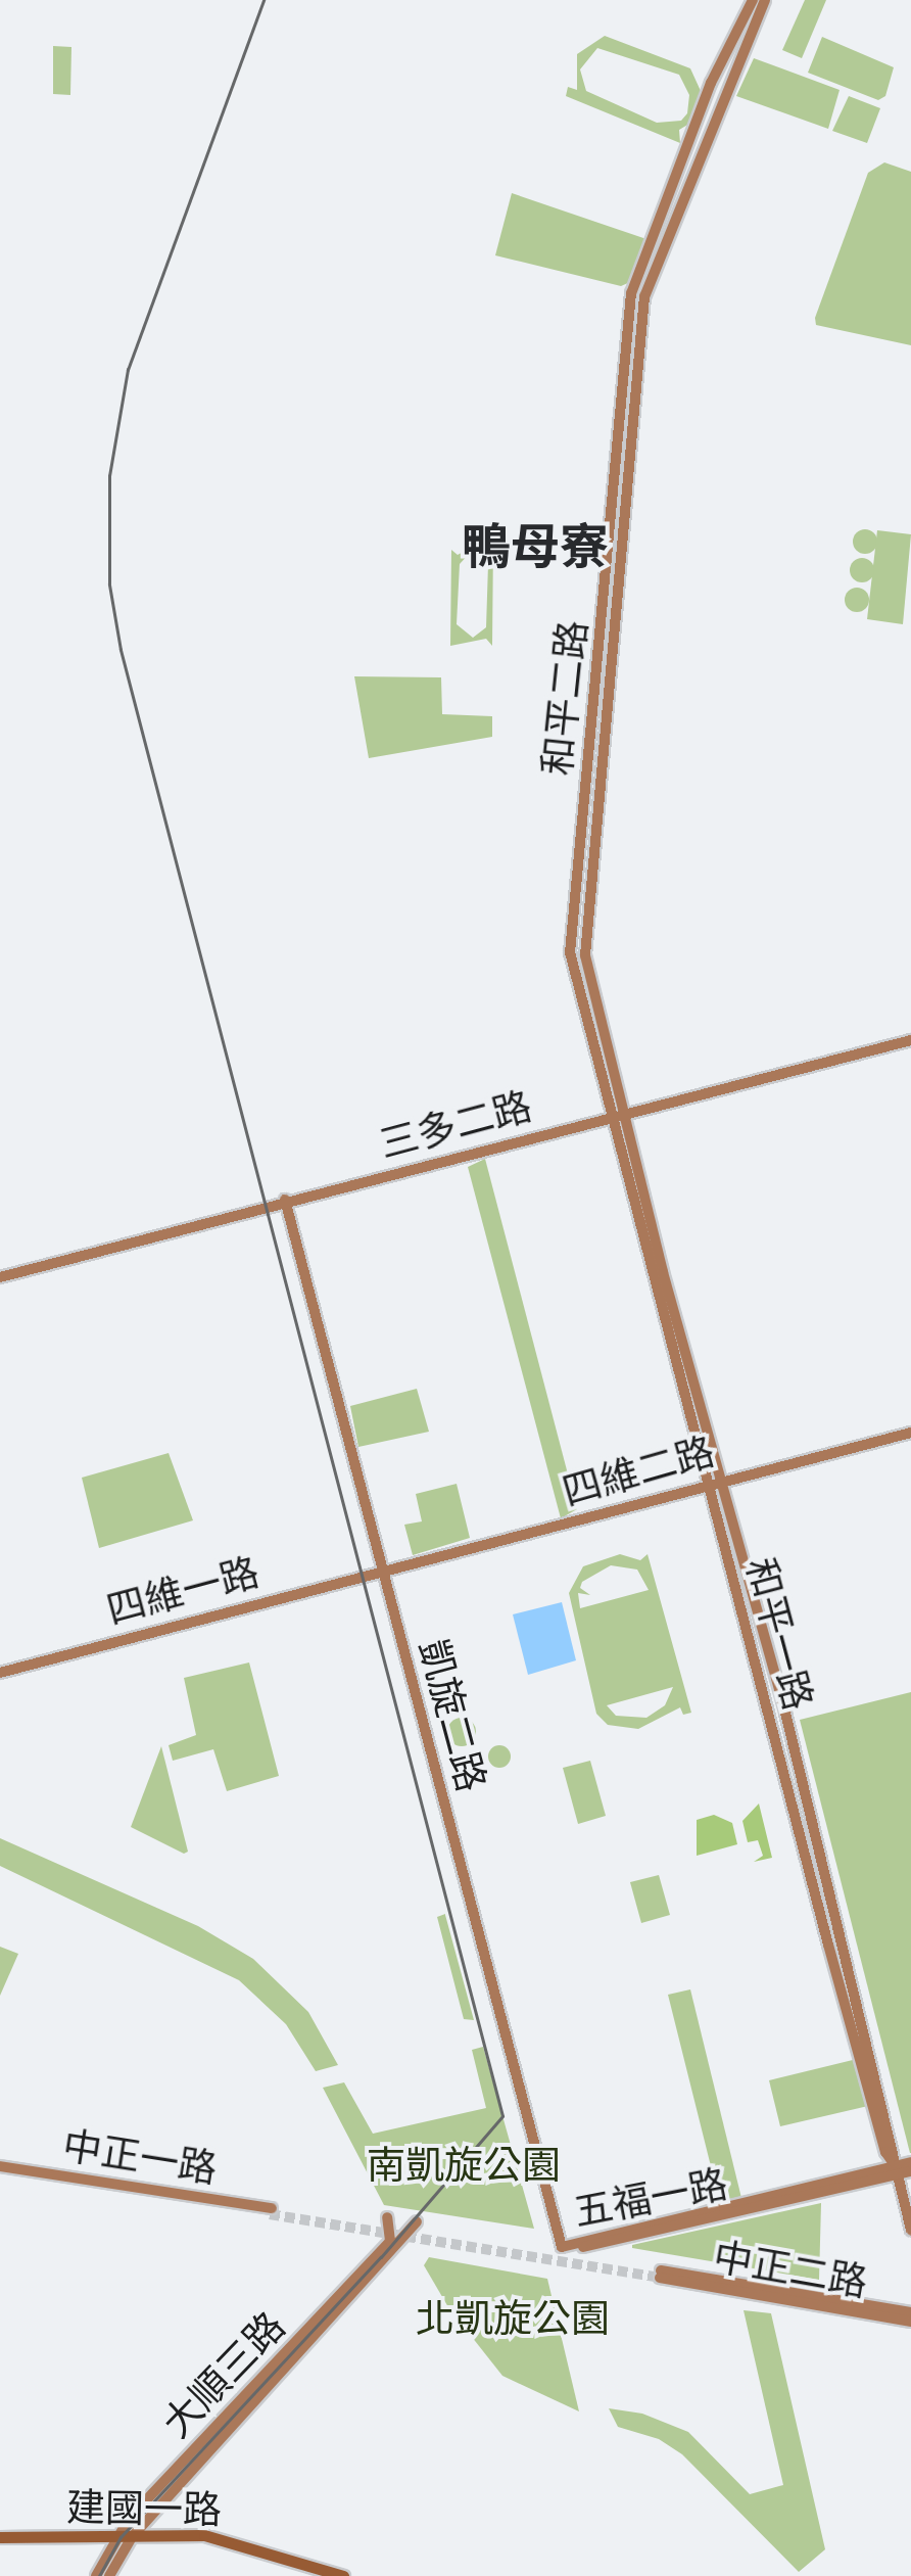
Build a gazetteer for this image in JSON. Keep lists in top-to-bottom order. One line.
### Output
{"streets":{"main road":["建國一路"],"street":["和平二路","三多二路","四維二路","四維一路","和平一路","凱旋二路","中正一路","五福一路","中正二路","大順三路"]},"crossings":[["和平二路","三多二路"],["和平二路","和平一路"],["三多二路","和平一路"],["三多二路","凱旋二路"],["四維二路","四維一路"],["四維二路","和平一路"],["四維二路","凱旋二路"],["四維一路","凱旋二路"],["和平一路","五福一路"],["凱旋二路","五福一路"],["大順三路","建國一路"]],"districts":["鴨母寮"],"parks":["南凱旋公園","北凱旋公園"]}
